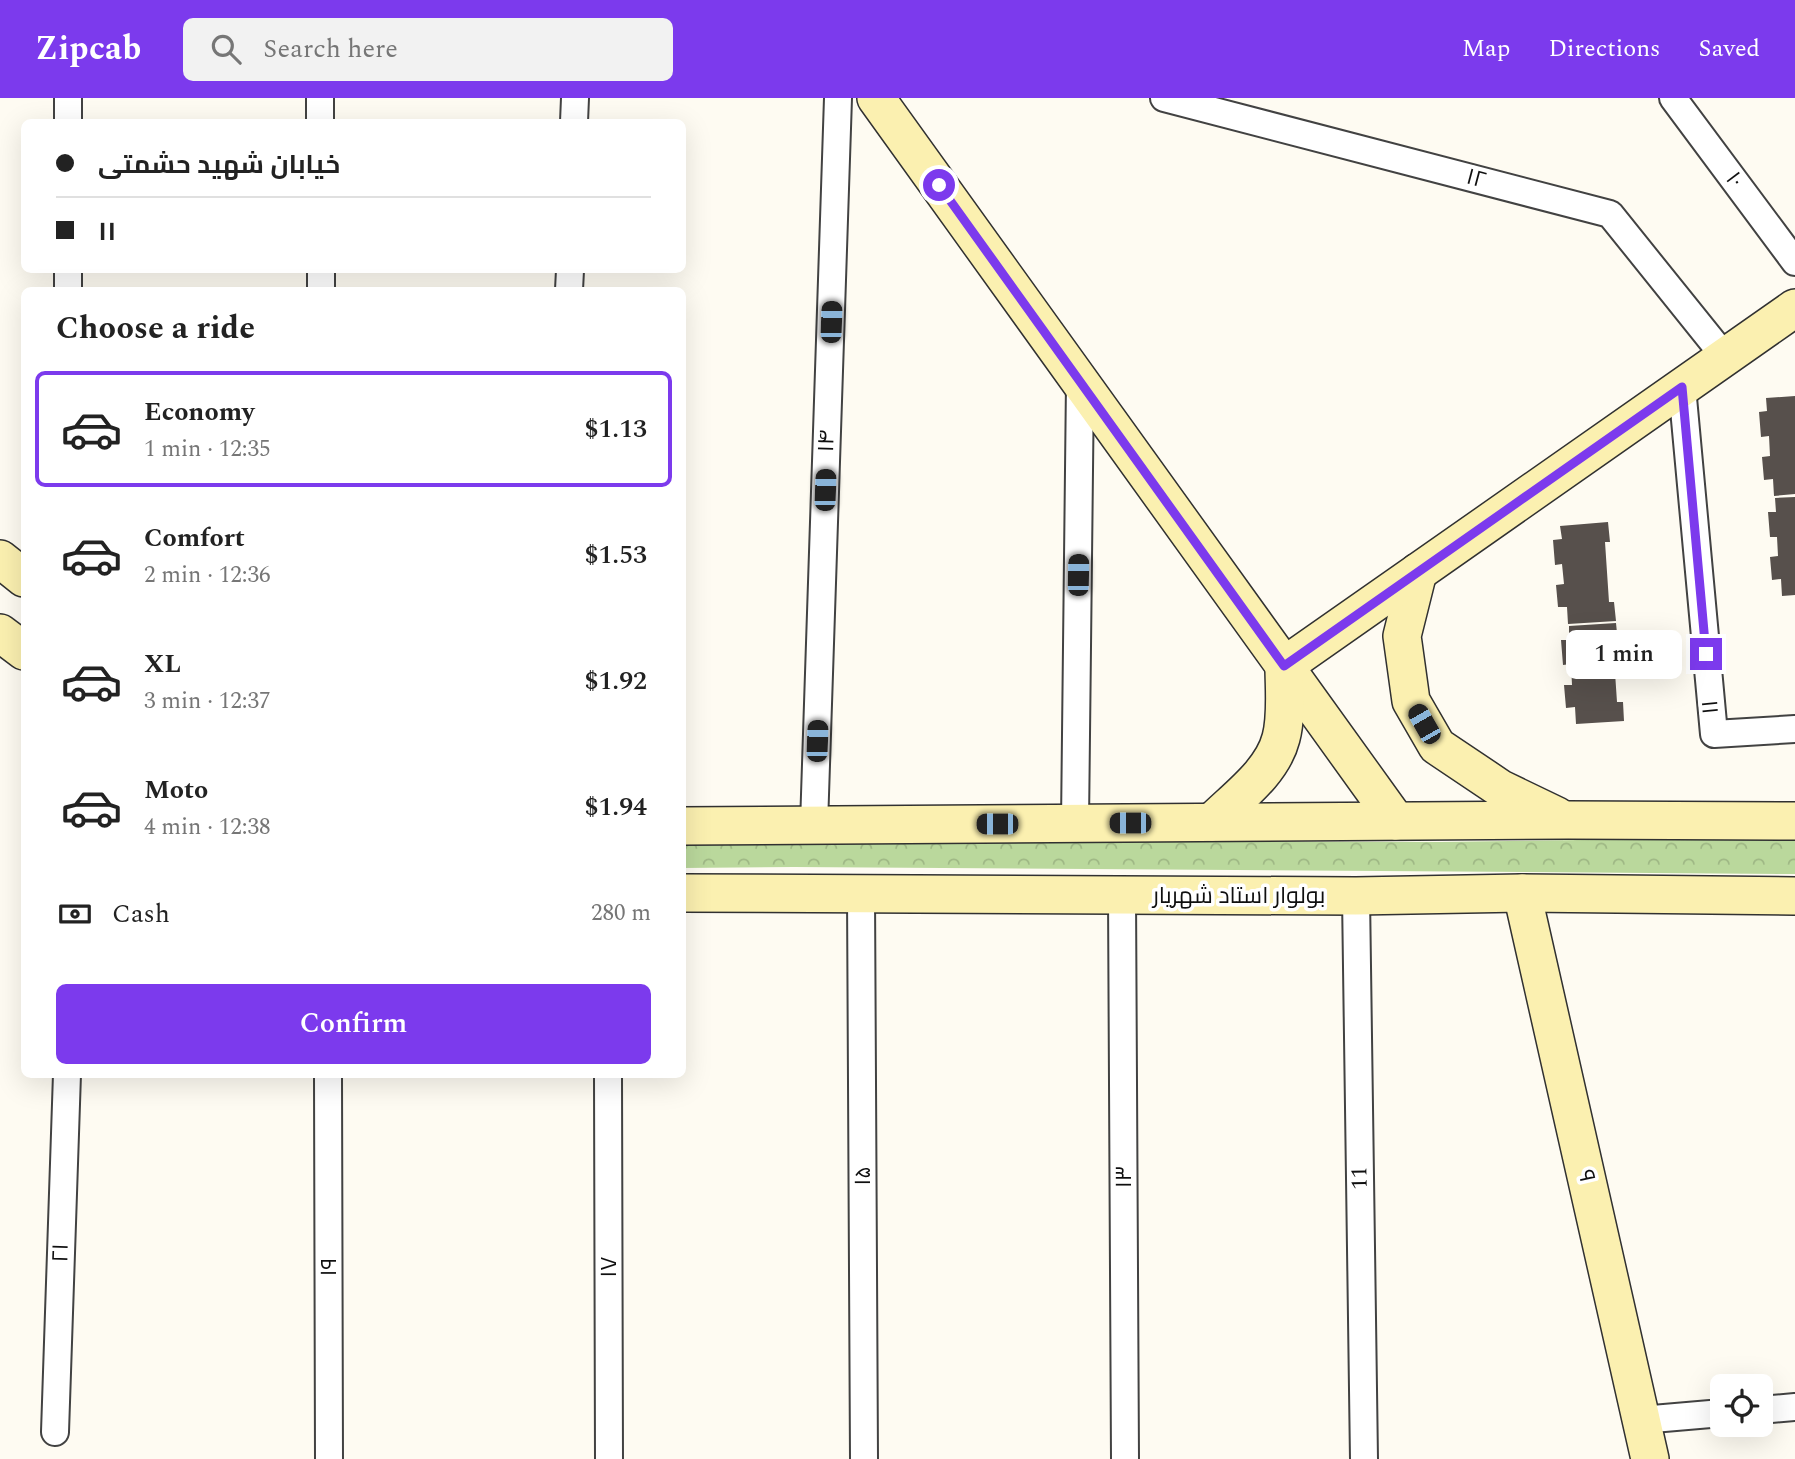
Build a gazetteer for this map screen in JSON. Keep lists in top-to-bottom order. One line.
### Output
{"streets":{"street":["۱۲","۱۰","۱۴","۱۱","بولوار استاد شهریار","۱۵","۹","۱۳","11","۲۱","۱۹","۱۷"]},"crossings":[["بولوار استاد شهریار","۱۵"],["بولوار استاد شهریار","۹"],["بولوار استاد شهریار","۱۳"],["بولوار استاد شهریار","11"]],"page":{"header":"Zipcab","search":"Search here","nav":["Map","Directions","Saved"],"banner":["خیابان شهید حشمتی","۱۱"],"heading":"Choose a ride","list":[{"name":"Economy","note":"1 min · 12:35","value":"$1.13"},{"name":"Comfort","note":"2 min · 12:36","value":"$1.53"},{"name":"XL","note":"3 min · 12:37","value":"$1.92"},{"name":"Moto","note":"4 min · 12:38","value":"$1.94"}],"bubble":"1 min","pay":["Cash","280 m"],"buttons":"Confirm"}}
